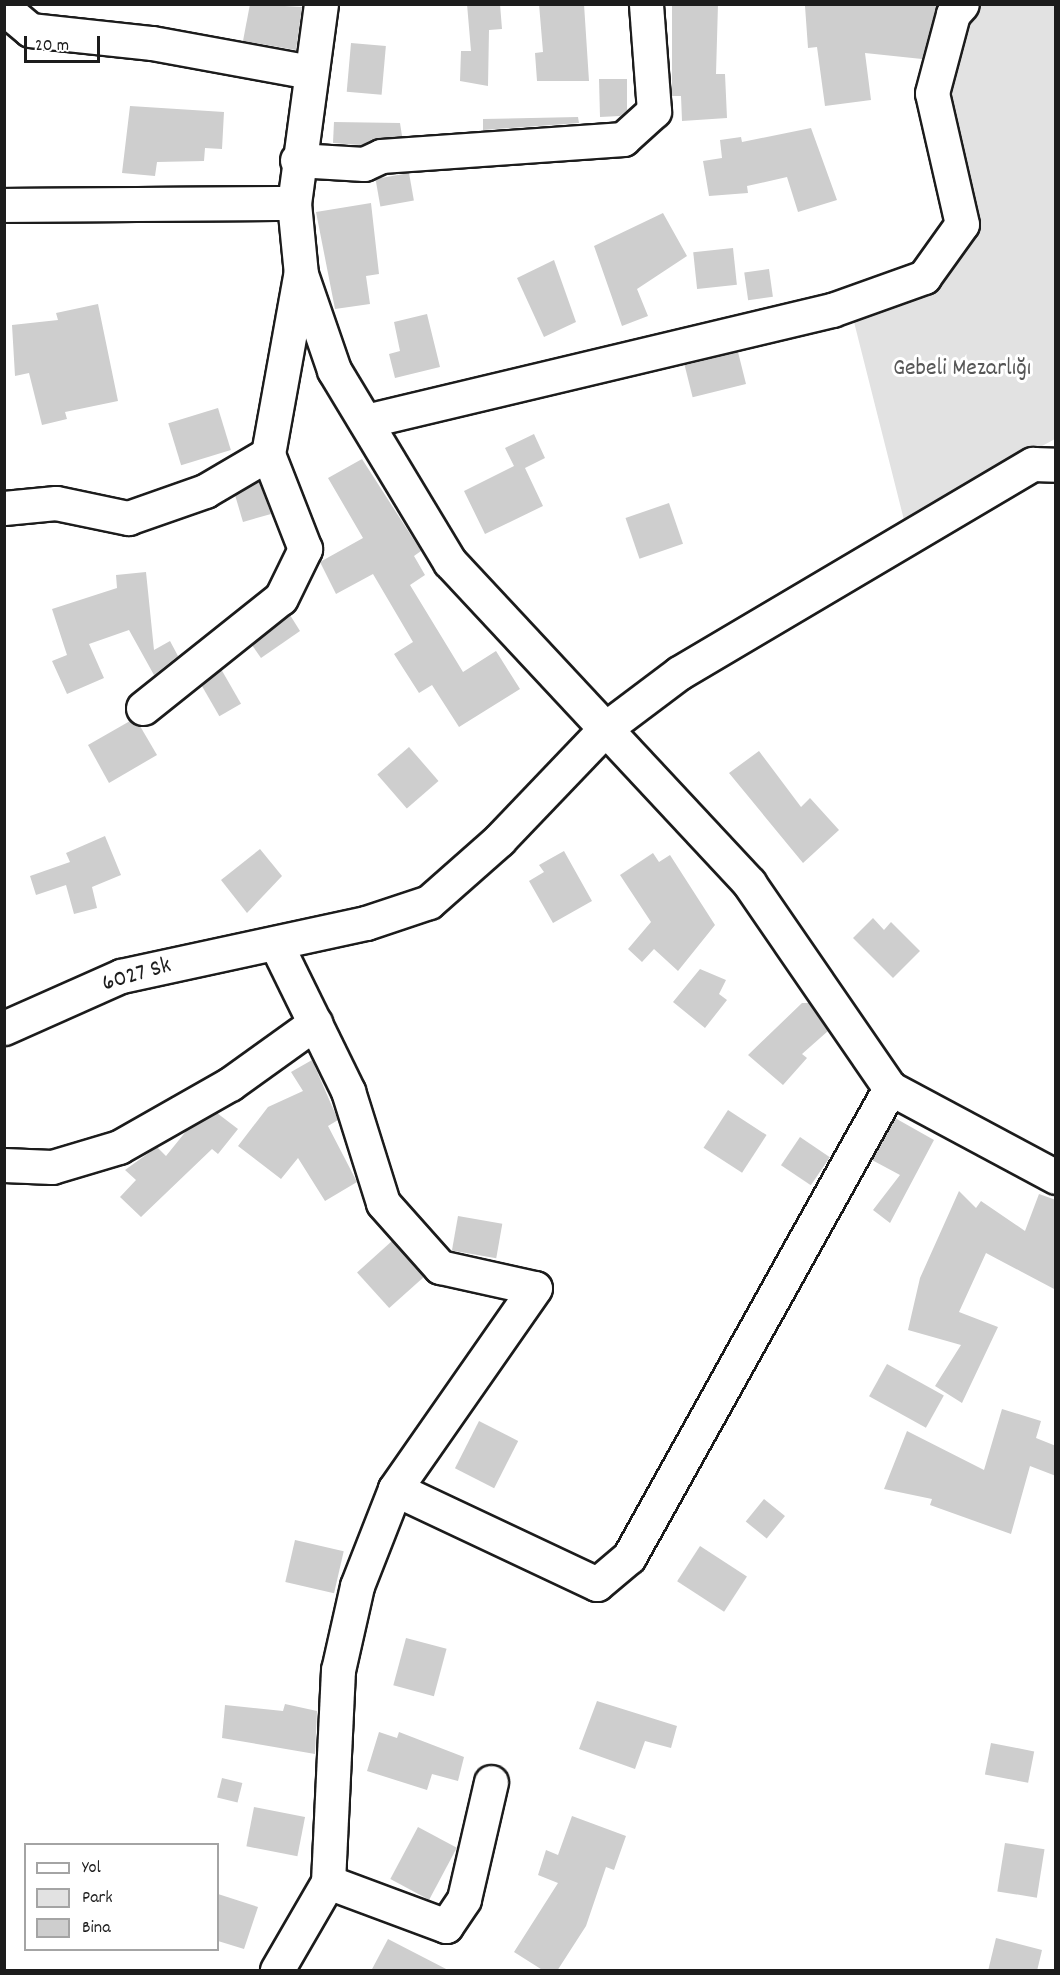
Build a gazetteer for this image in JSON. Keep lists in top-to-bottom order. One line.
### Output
{"streets":{"street":["6027 Sk"]},"parks":["Gebeli Mezarlığı"],"legend":["Yol","Park","Bina"],"scale_bar":"20 m"}
